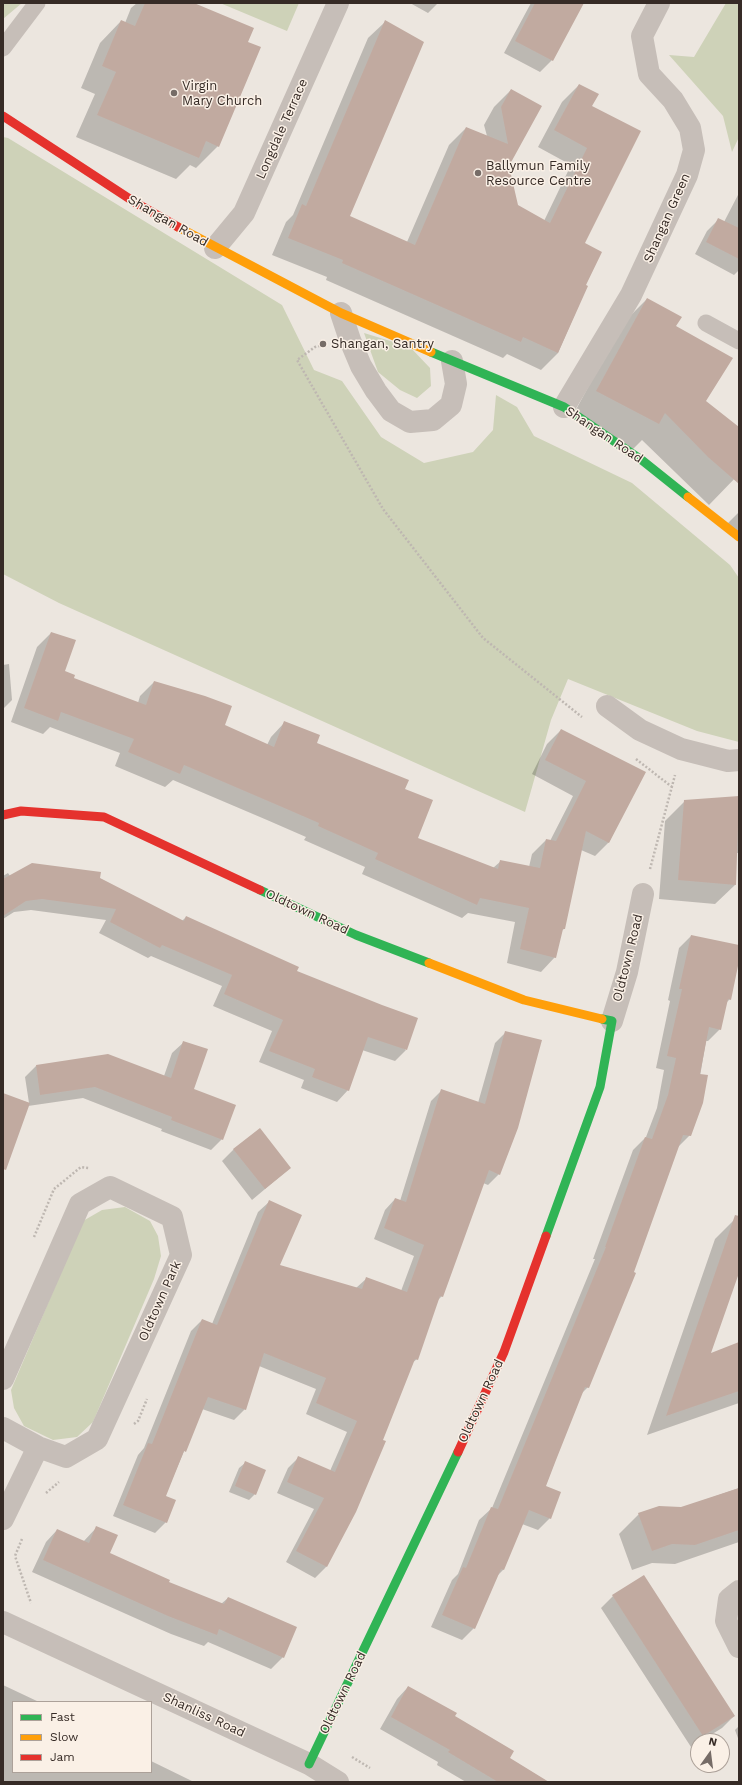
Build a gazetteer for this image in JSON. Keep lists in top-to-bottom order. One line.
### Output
{"streets":{"street":["Longdale Terrace","Shangan Green","Shangan Road","Oldtown Road","Oldtown Park","Shanliss Road"]},"crossings":[["Longdale Terrace","Shangan Road"],["Shangan Green","Shangan Road"],["Oldtown Road","Shanliss Road"]],"places":["Virgin Mary Church","Ballymun Family Resource Centre","Shangan, Santry"],"legend":["Fast","Slow","Jam"],"north":"top"}
